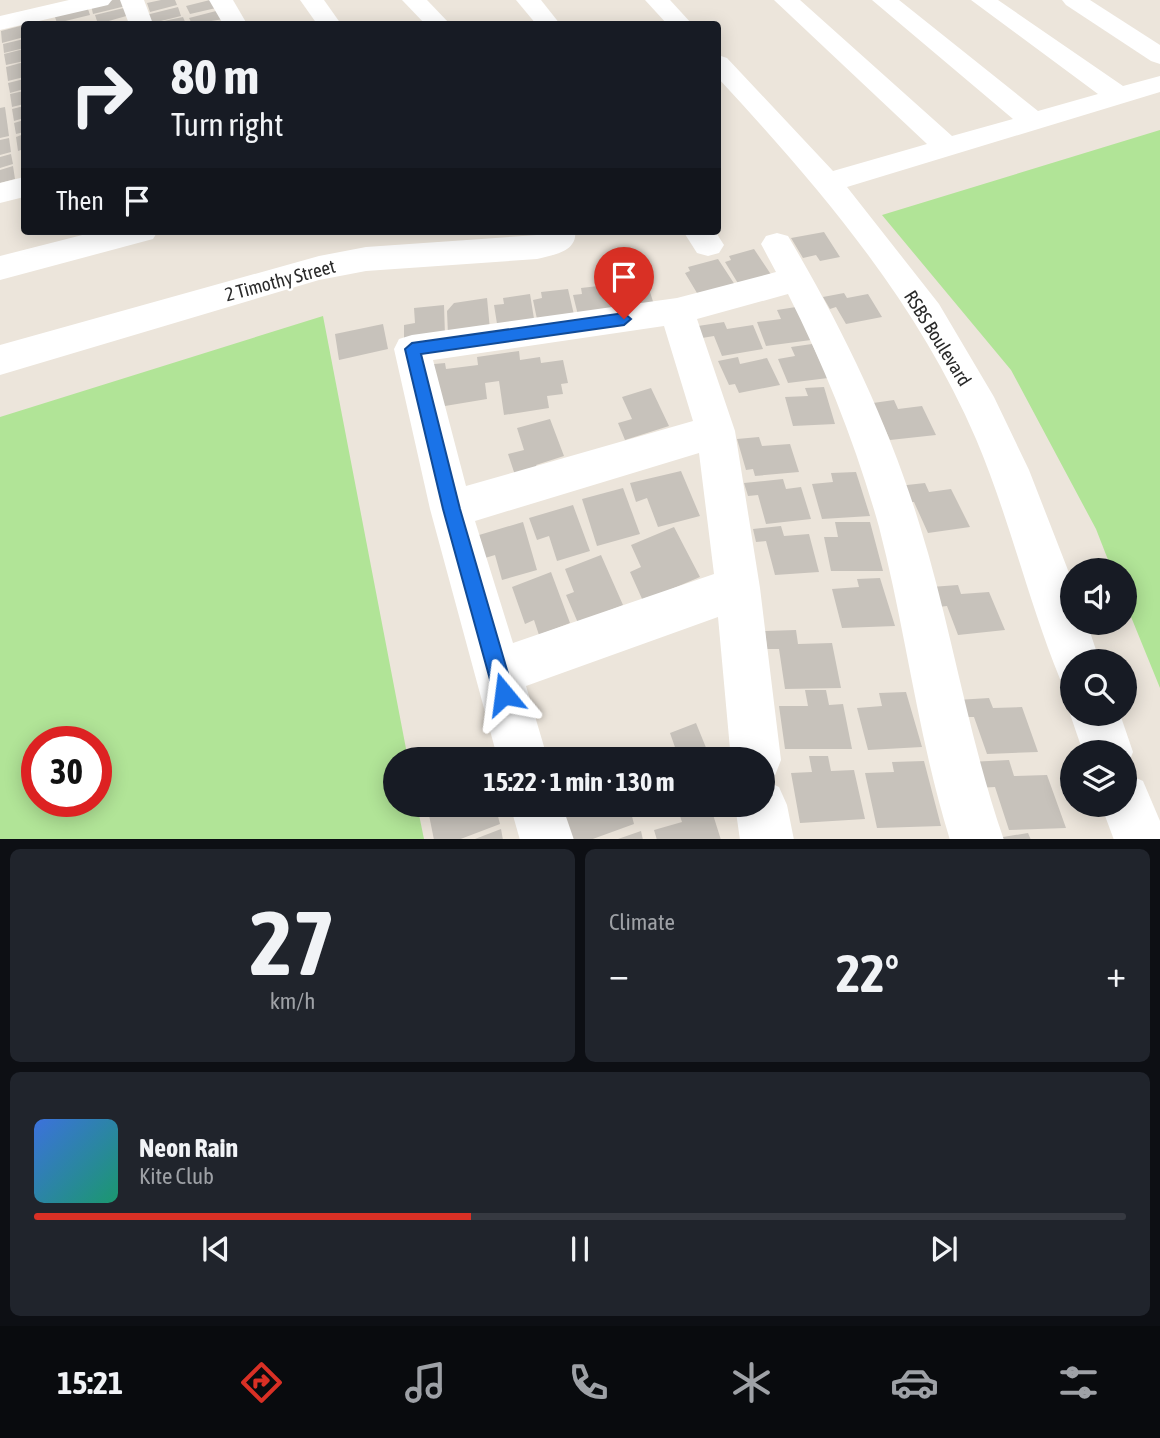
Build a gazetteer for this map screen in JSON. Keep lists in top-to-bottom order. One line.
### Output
{"streets":{"street":["2 Timothy Street","RSBS Boulevard"]},"page":{"turn":["80 m","Turn right"],"then":"Then","limit":"30","trip":"15:22 · 1 min · 130 m","tile":[["27","km/h"],"Climate"],"heat":["−","22°","+"],"song":["Neon Rain","Kite Club"],"tabs":"15:21"}}
